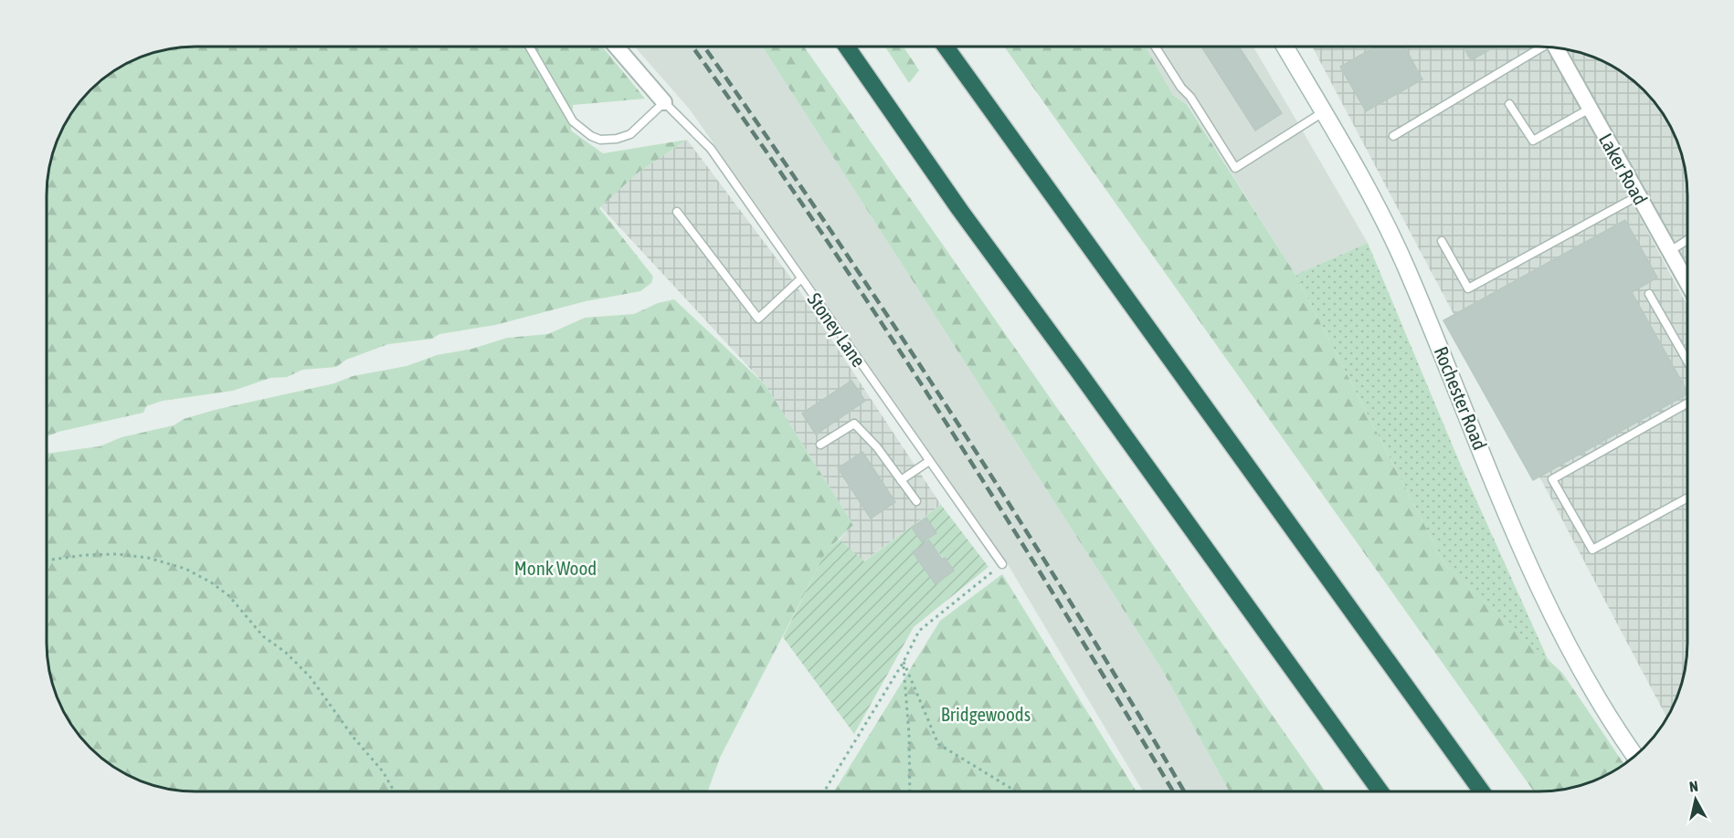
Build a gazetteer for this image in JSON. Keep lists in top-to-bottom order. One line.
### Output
{"streets":{"main road":["Rochester Road"],"street":["Laker Road","Stoney Lane"]},"parks":["Monk Wood","Bridgewoods"],"north":"top"}
